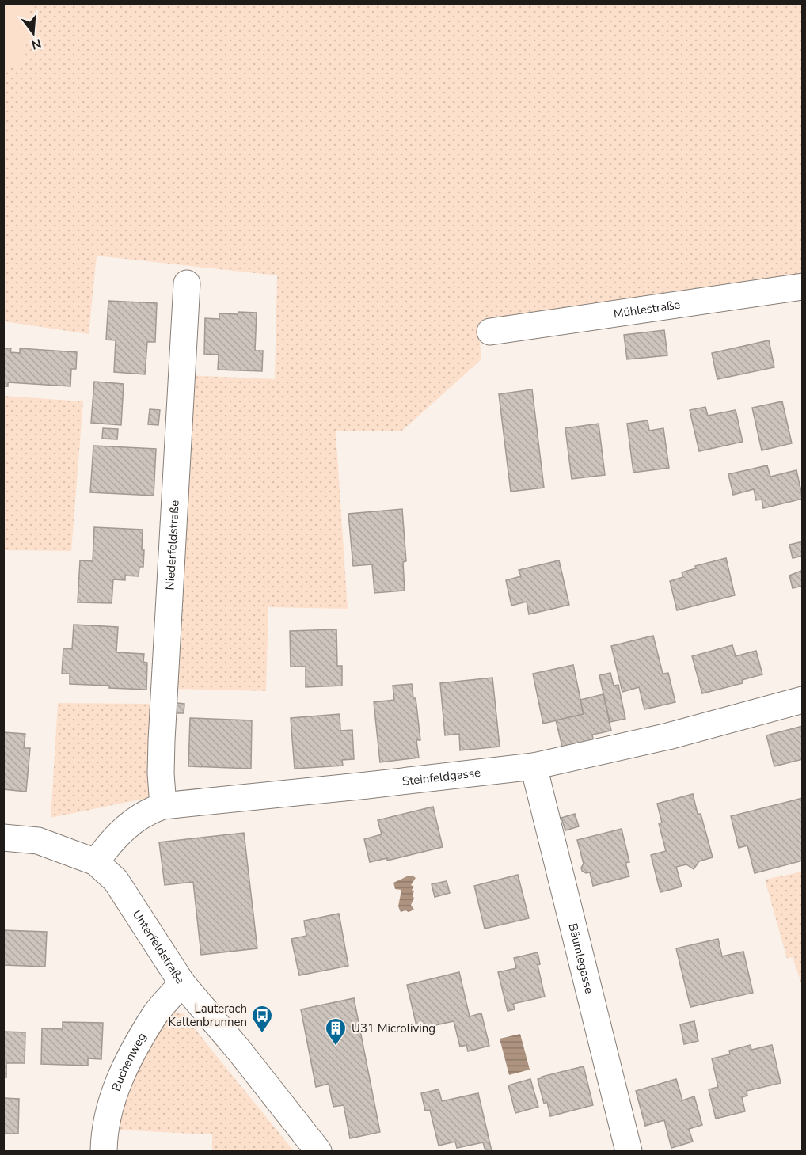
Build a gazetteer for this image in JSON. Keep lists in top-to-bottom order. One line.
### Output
{"streets":{"street":["Mühlestraße","Niederfeldstraße","Steinfeldgasse","Unterfeldstraße","Bäumlegasse","Buchenweg"]},"crossings":[["Niederfeldstraße","Steinfeldgasse"],["Steinfeldgasse","Unterfeldstraße"],["Steinfeldgasse","Bäumlegasse"],["Unterfeldstraße","Buchenweg"]],"places":{"bus stop":["Lauterach Kaltenbrunnen"],"building":["U31 Microliving"]},"north":"bottom"}
